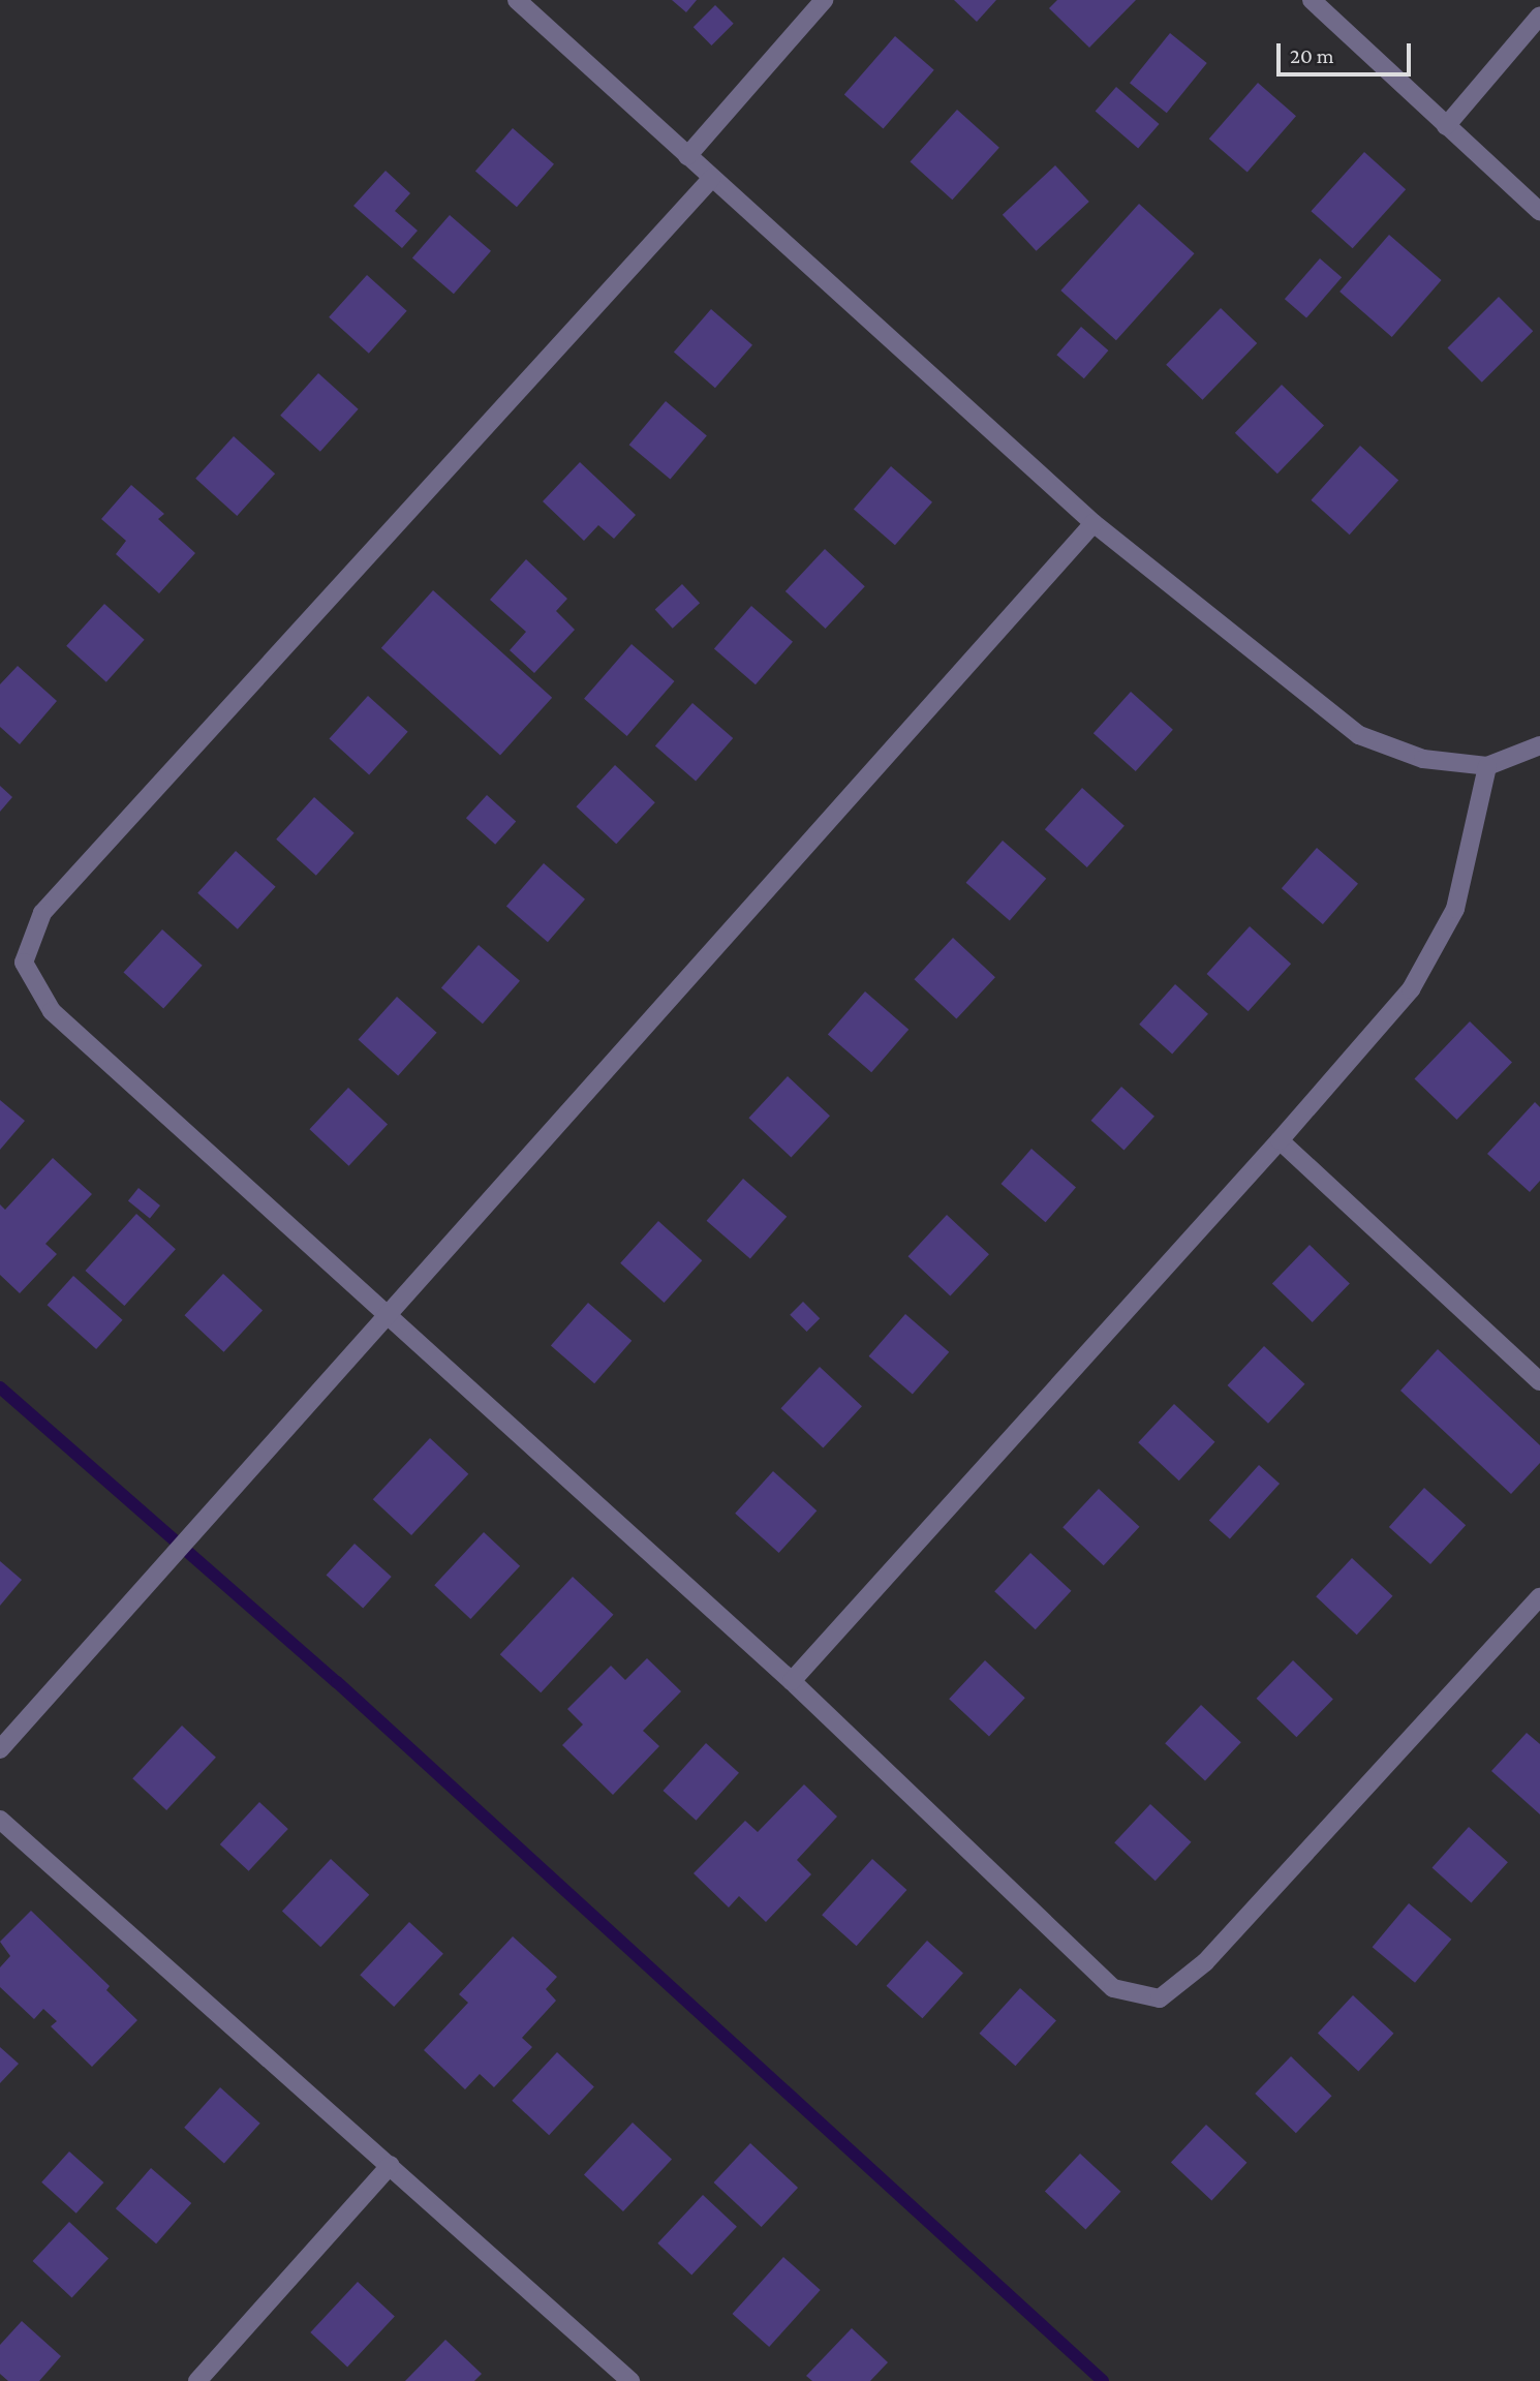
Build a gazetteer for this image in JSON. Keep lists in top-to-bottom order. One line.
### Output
{"scale_bar":"20 m"}
